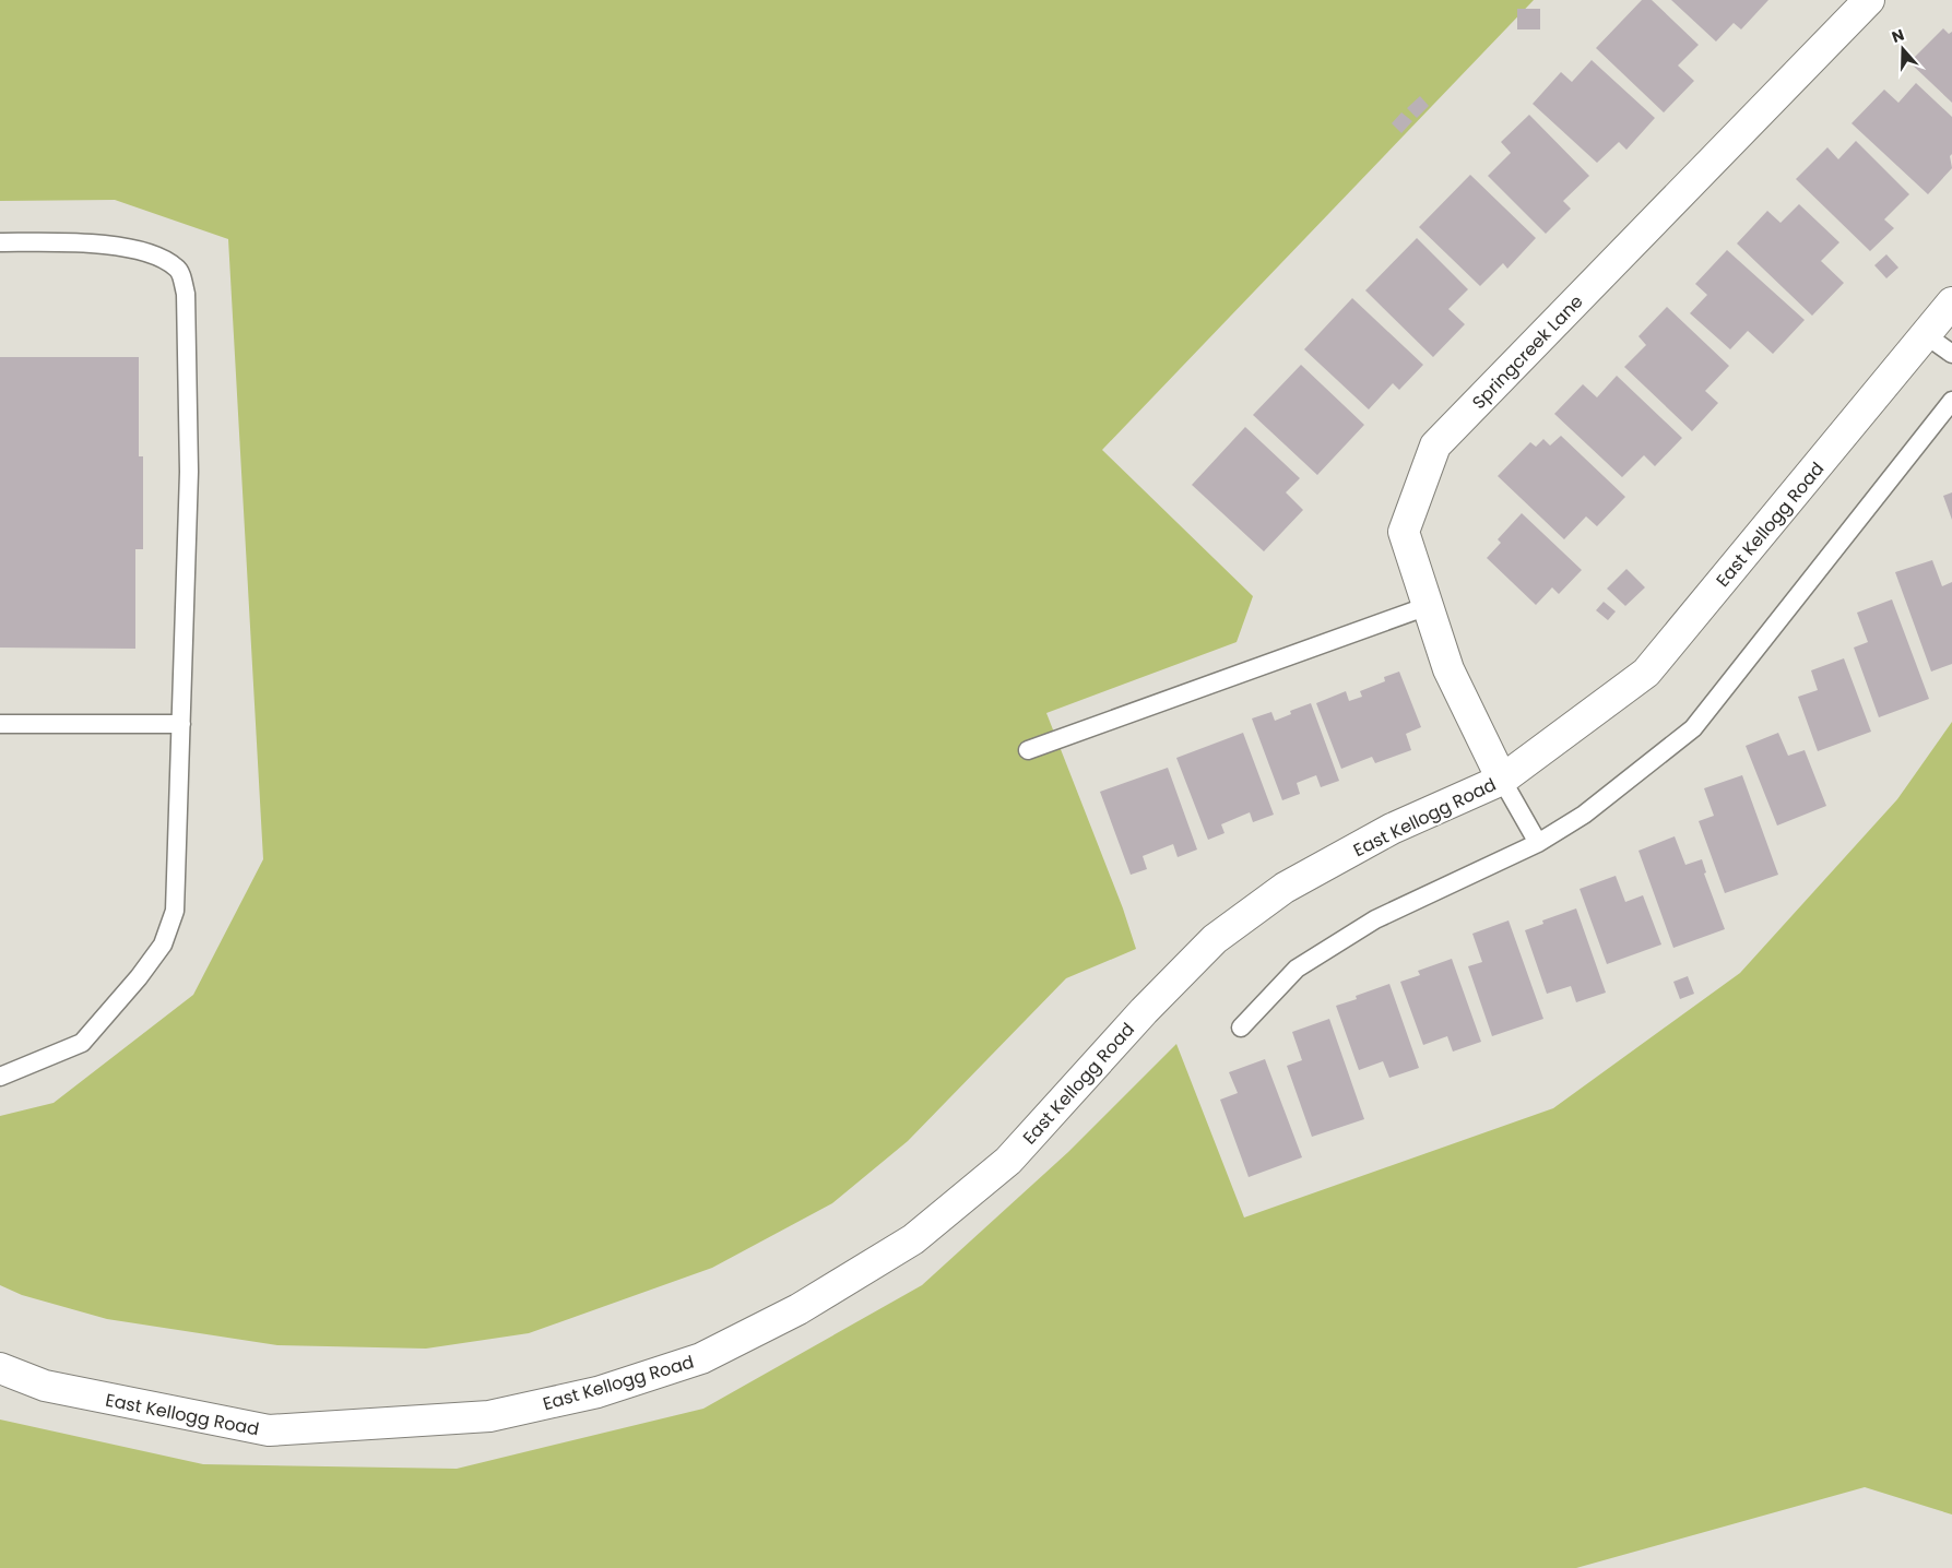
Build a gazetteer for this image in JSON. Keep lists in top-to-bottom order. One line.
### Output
{"streets":{"street":["Springcreek Lane","East Kellogg Road"]},"crossings":[["Springcreek Lane","East Kellogg Road"]],"north":"top"}
